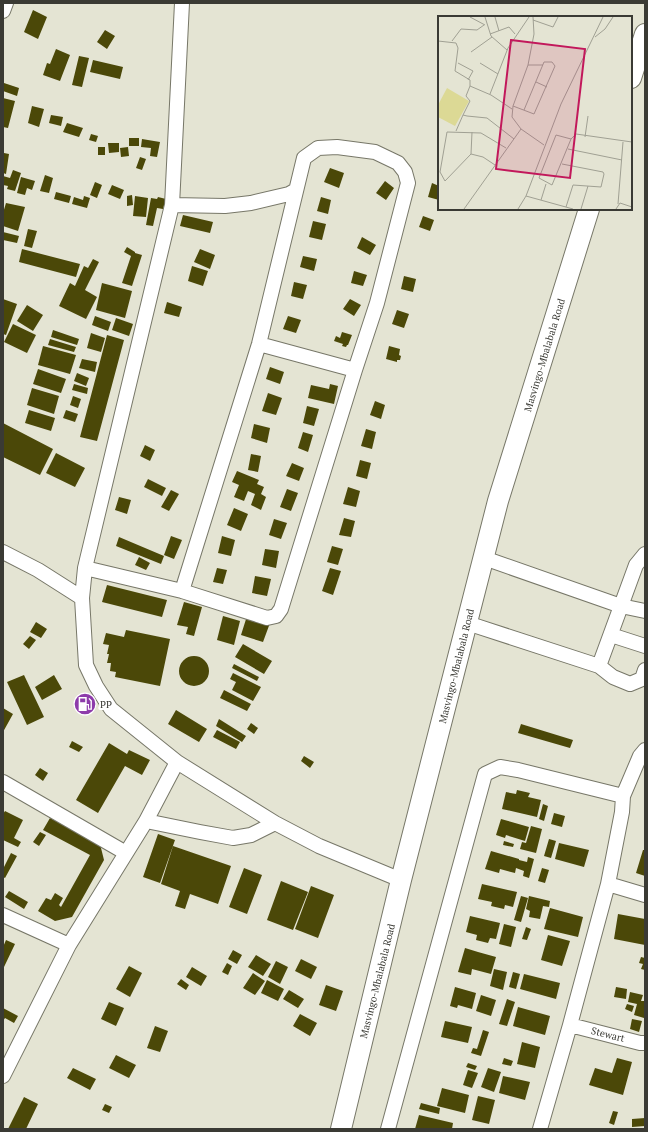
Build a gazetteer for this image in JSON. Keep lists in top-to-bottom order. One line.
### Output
{"streets":{"highway":["Masvingo-Mbalabala Road"],"street":["Stewart"]},"places":{"fuel station":["PP"]}}
